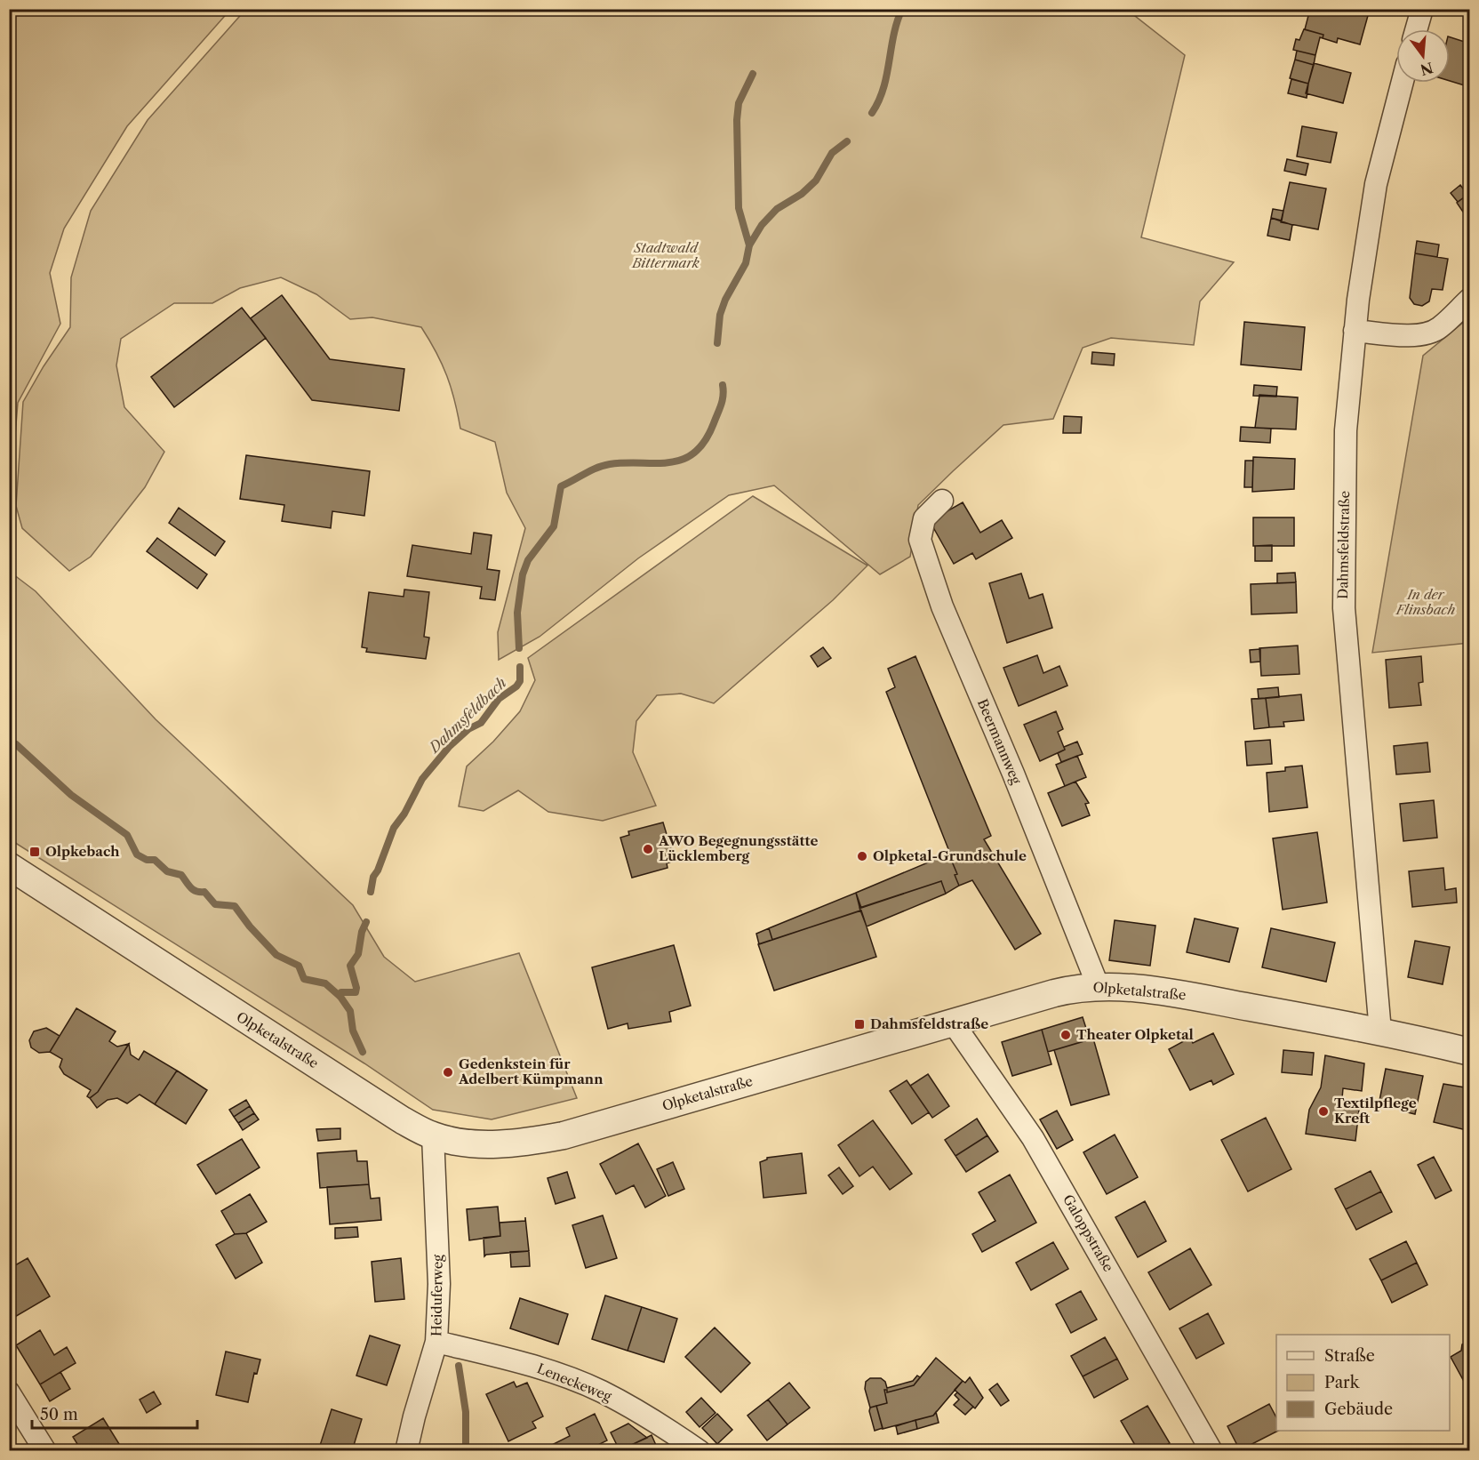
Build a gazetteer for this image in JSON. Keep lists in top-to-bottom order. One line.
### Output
{"streets":{"street":["Dahmsfeldstraße","Beermannweg","Olpketalstraße","Galoppstraße","Heiduferweg","Leneckeweg"]},"crossings":[["Dahmsfeldstraße","Olpketalstraße"],["Beermannweg","Olpketalstraße"],["Olpketalstraße","Galoppstraße"],["Olpketalstraße","Heiduferweg"],["Heiduferweg","Leneckeweg"]],"water":["Dahmsfeldbach"],"parks":["Stadtwald Bittermark","In der Flinsbach"],"places":{"other":["AWO Begegnungsstätte Lücklemberg","Olpketal-Grundschule","Theater Olpketal","Gedenkstein für Adelbert Kümpmann","Textilpflege Kreft"],"transit":["Olpkebach","Dahmsfeldstraße"]},"legend":["Straße","Park","Gebäude"],"scale_bar":"50 m","north":"bottom"}
